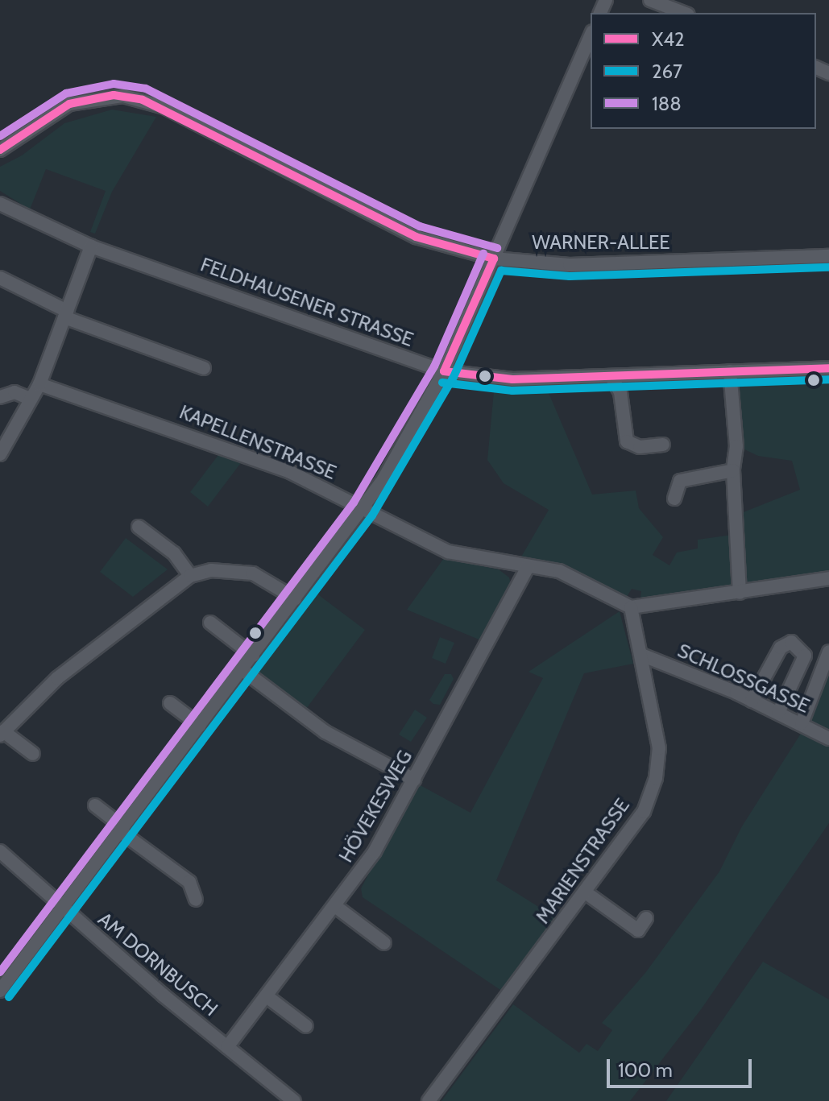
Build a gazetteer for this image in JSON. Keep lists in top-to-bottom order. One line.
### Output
{"streets":{"street":["WARNER-ALLEE","FELDHAUSENER STRASSE","KAPELLENSTRASSE","SCHLOSSGASSE","HÖVEKESWEG","MARIENSTRASSE","AM DORNBUSCH"]},"crossings":[["KAPELLENSTRASSE","HÖVEKESWEG"],["KAPELLENSTRASSE","MARIENSTRASSE"],["SCHLOSSGASSE","MARIENSTRASSE"],["HÖVEKESWEG","AM DORNBUSCH"]],"lines":["transit line 188","transit line X42","transit line 267"],"legend":["X42","267","188"],"scale_bar":"100 m"}
